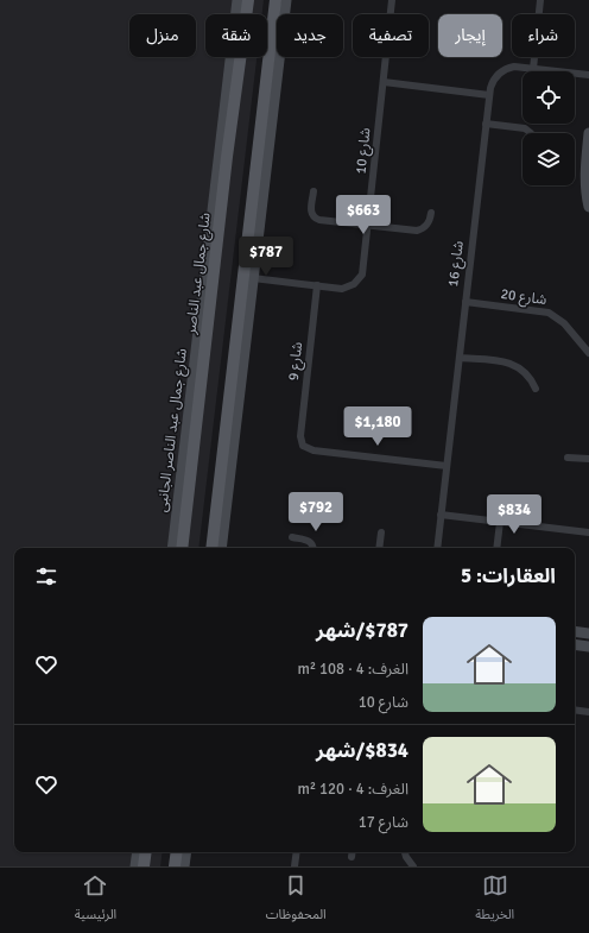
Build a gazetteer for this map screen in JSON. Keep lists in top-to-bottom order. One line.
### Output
{"streets":{"main road":["شارع جمال عبد الناصر","شارع جمال عبد الناصر الجانبى"],"street":["شارع 10","شارع 16","شارع 20","شارع 9"]},"crossings":[["شارع 10","شارع 9"],["شارع 16","شارع 20"],["شارع 16","شارع 9"],["شارع جمال عبد الناصر","شارع جمال عبد الناصر الجانبى"]],"page":{"chip":["شراء","إيجار","تصفية","جديد","شقة","منزل"],"price":["$663","$787","$1,180","$792","$834"],"heading":"العقارات: 5","list":[{"name":"$787/شهر","note":"الغرف: 4 · 108 m² · شارع 10"},{"name":"$834/شهر","note":"الغرف: 4 · 120 m² · شارع 17"}],"tabs":["الخريطة","المحفوظات","الرئيسية"]}}
